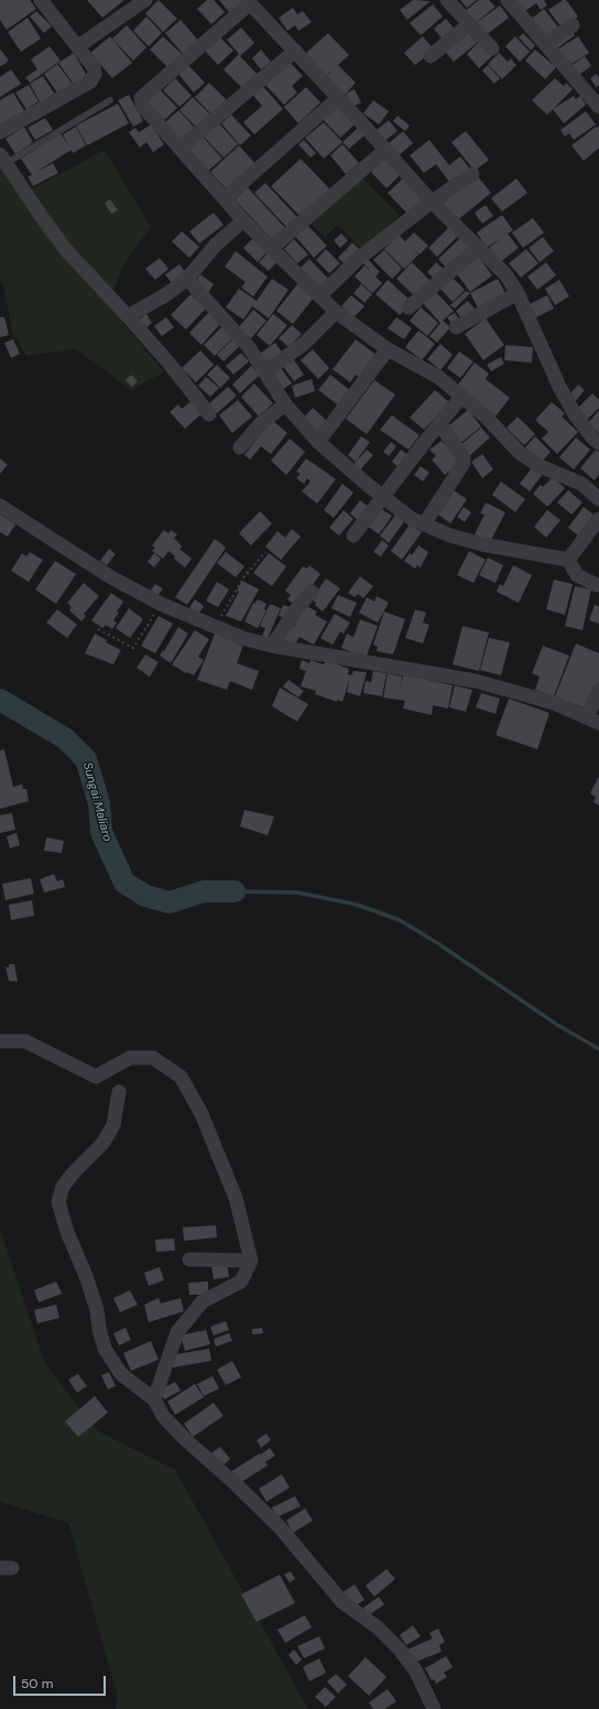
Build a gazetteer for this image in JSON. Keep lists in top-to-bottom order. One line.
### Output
{"water":["Sungai Maliaro"],"scale_bar":"50 m"}
